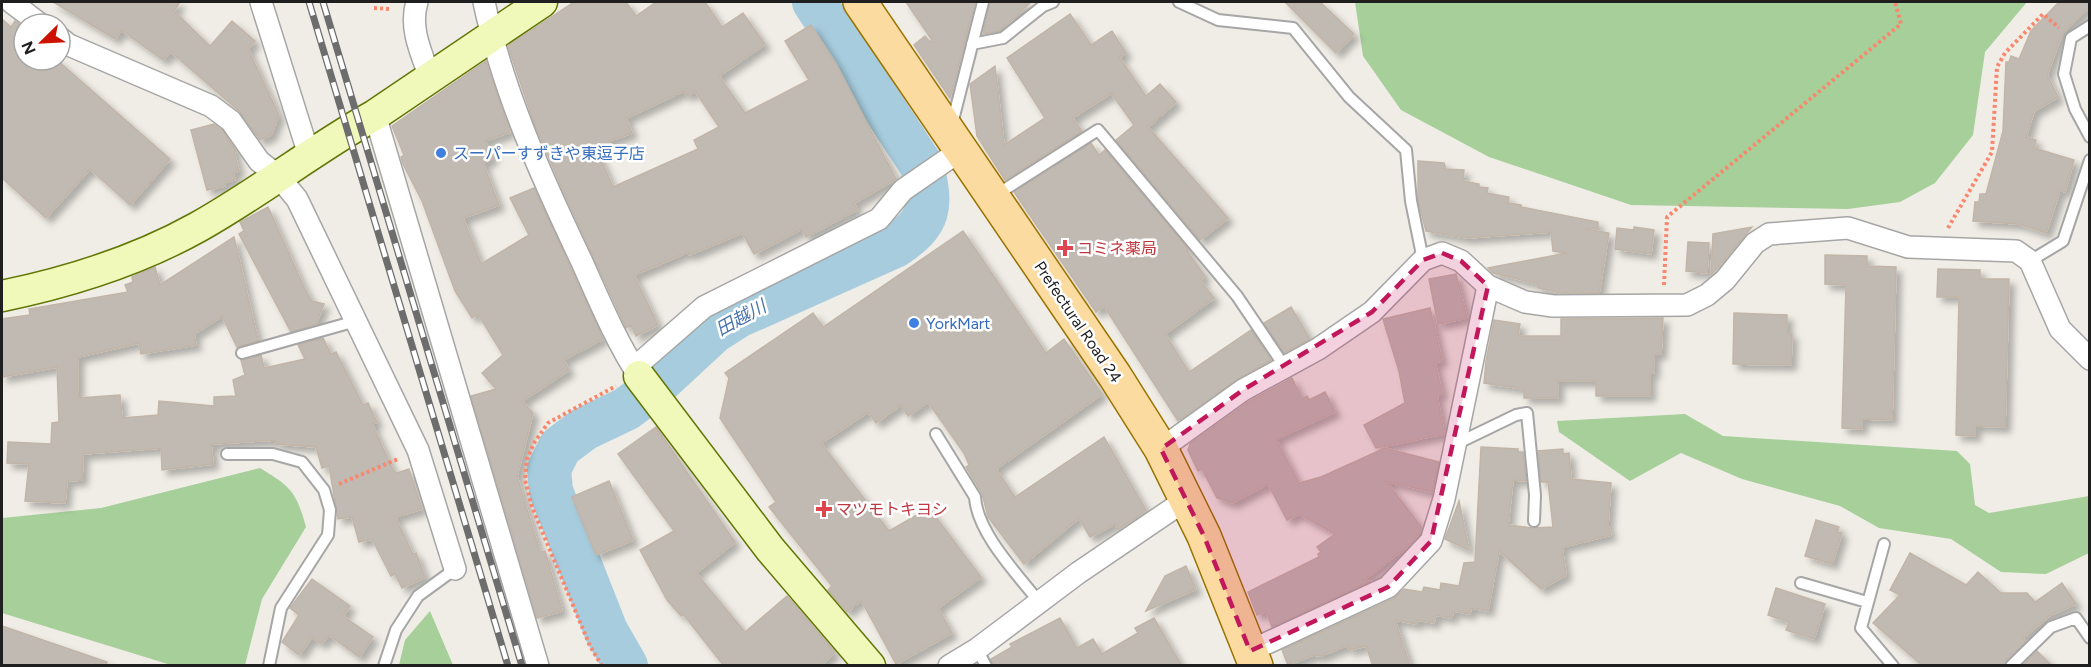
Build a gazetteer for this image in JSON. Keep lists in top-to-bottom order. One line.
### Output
{"streets":{"main road":["Prefectural Road 24"]},"water":["田越川"],"places":{"other":["スーパーすずきや東逗子店","YorkMart"],"health":["コミネ薬局","マツモトキヨシ"]},"north":"bottom left"}
